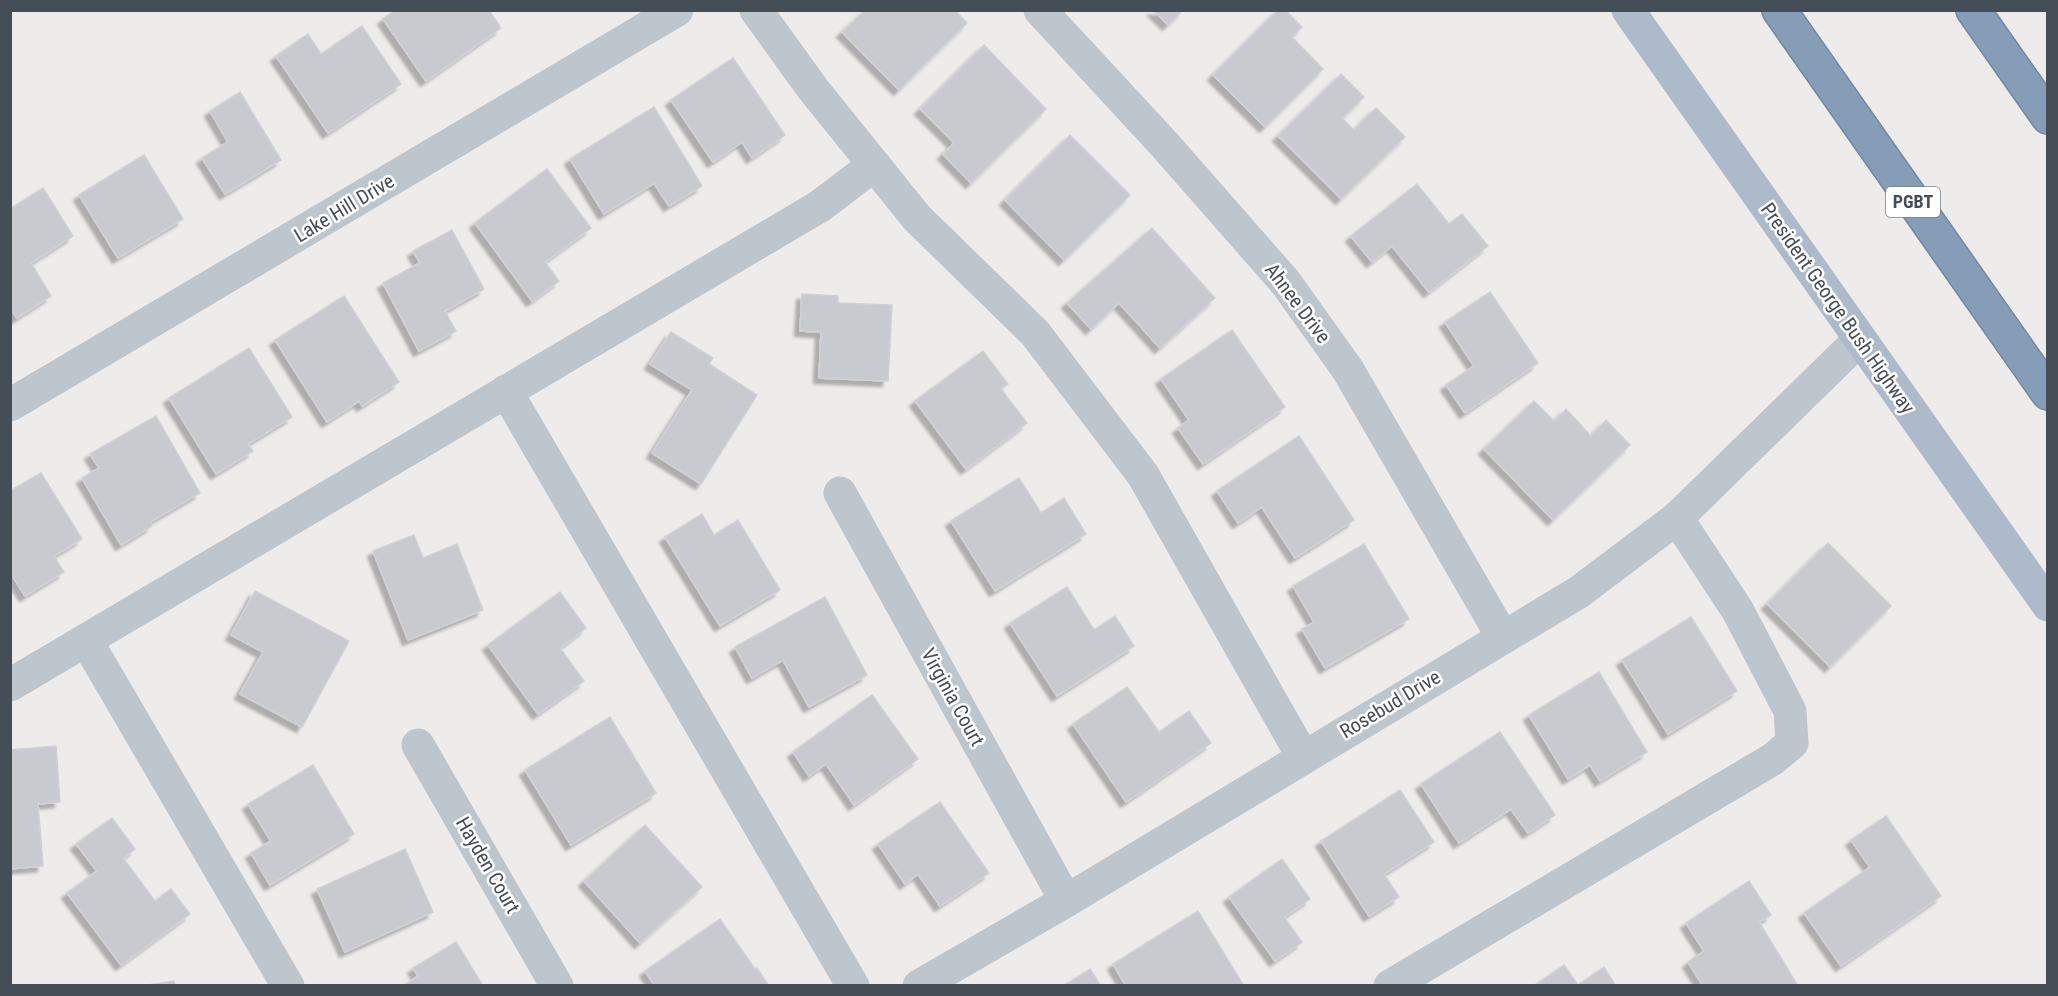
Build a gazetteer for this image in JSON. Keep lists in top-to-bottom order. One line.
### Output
{"streets":{"highway":["PGBT"],"main road":["President George Bush Highway"],"street":["Lake Hill Drive","Ahnee Drive","Virginia Court","Rosebud Drive","Hayden Court"]},"crossings":[["Ahnee Drive","Rosebud Drive"],["President George Bush Highway","Rosebud Drive"],["Virginia Court","Rosebud Drive"]]}
